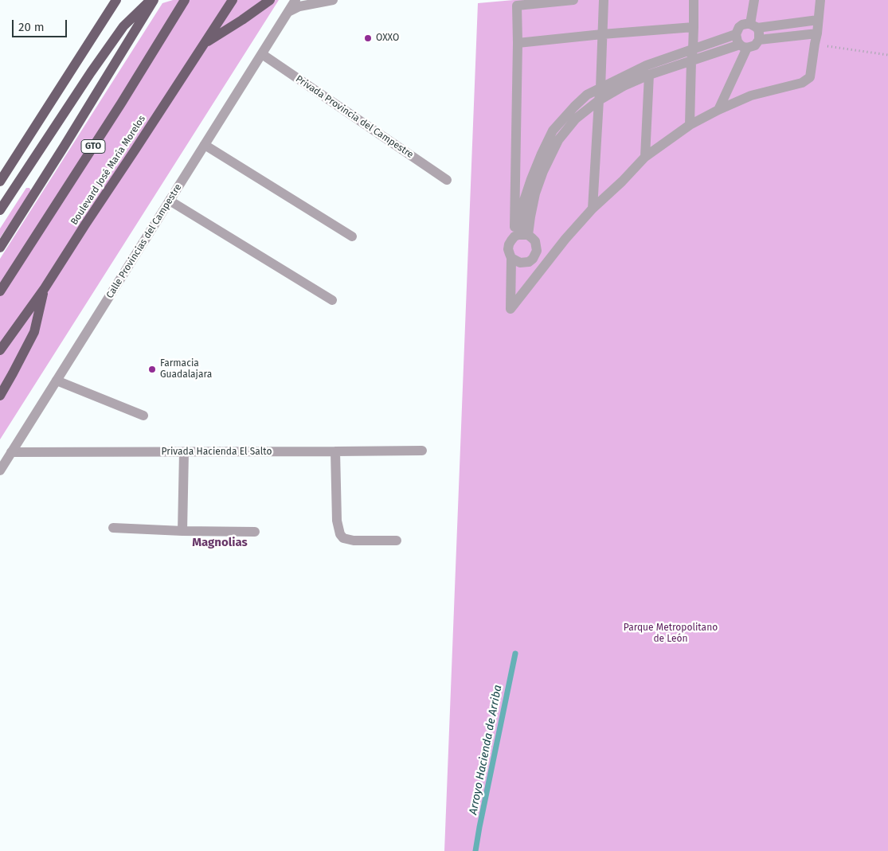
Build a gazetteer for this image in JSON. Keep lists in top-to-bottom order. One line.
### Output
{"streets":{"main road":["GTO","Boulevard José María Morelos"],"street":["Privada Provincia del Campestre","Calle Provincias del Campestre","Privada Hacienda El Salto"]},"crossings":[["Privada Provincia del Campestre","Calle Provincias del Campestre"],["Calle Provincias del Campestre","Privada Hacienda El Salto"]],"districts":["Magnolias"],"water":["Arroyo Hacienda de Arriba"],"parks":["Parque Metropolitano de León"],"places":["OXXO","Farmacia Guadalajara"],"scale_bar":"20 m"}
